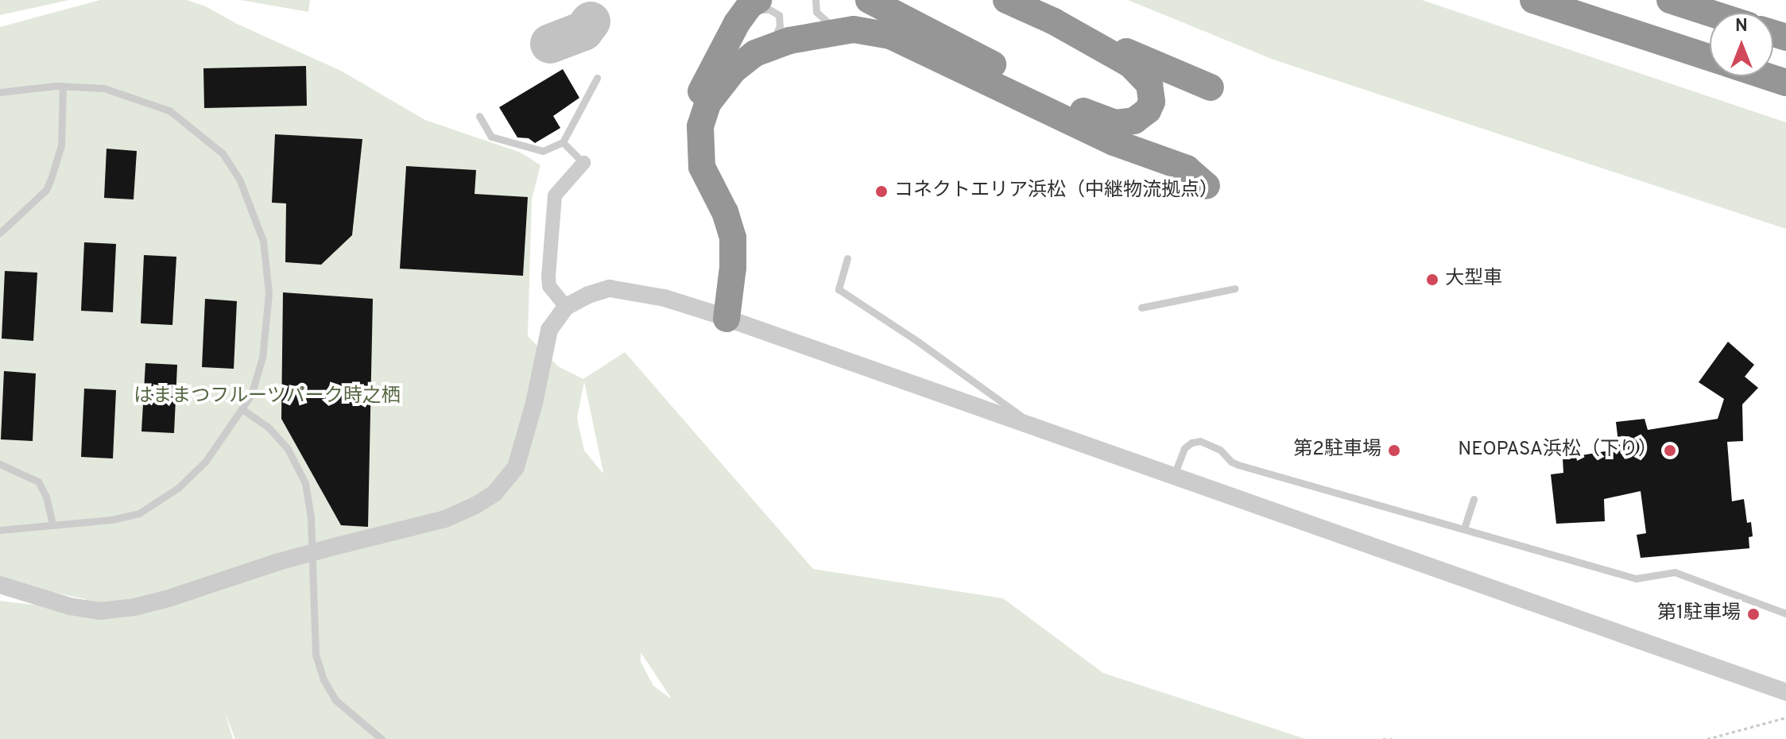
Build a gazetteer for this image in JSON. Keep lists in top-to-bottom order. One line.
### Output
{"parks":["はままつフルーツパーク時之栖"],"places":["コネクトエリア浜松（中継物流拠点）","大型車","第2駐車場","NEOPASA浜松（下り）","第1駐車場"],"north":"top"}
